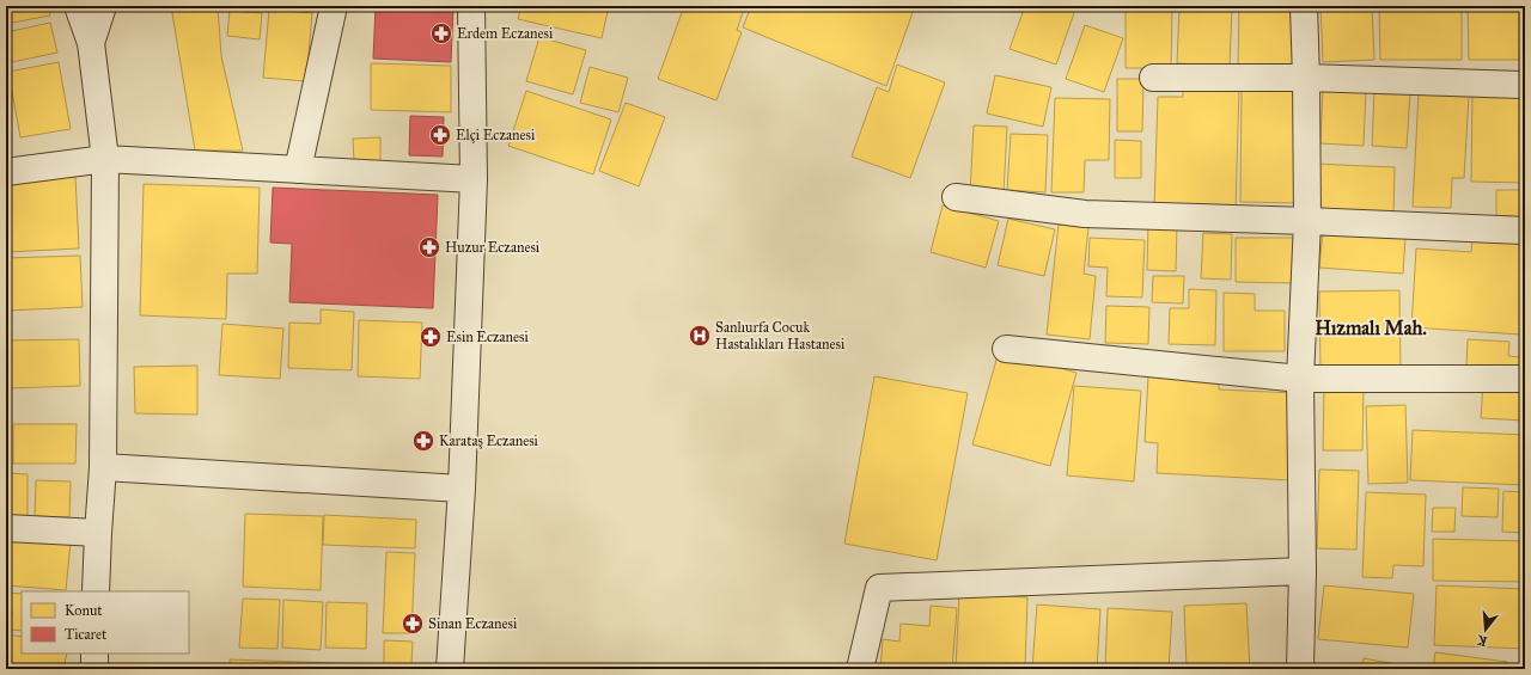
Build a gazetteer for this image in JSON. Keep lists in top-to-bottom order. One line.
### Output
{"districts":["Hızmalı Mah."],"places":{"pharmacy":["Erdem Eczanesi","Elçi Eczanesi","Huzur Eczanesi","Esin Eczanesi","Karataş Eczanesi","Sinan Eczanesi"],"hospital":["Sanlıurfa Cocuk Hastalıkları Hastanesi"]},"legend":["Konut","Ticaret"],"north":"bottom"}
